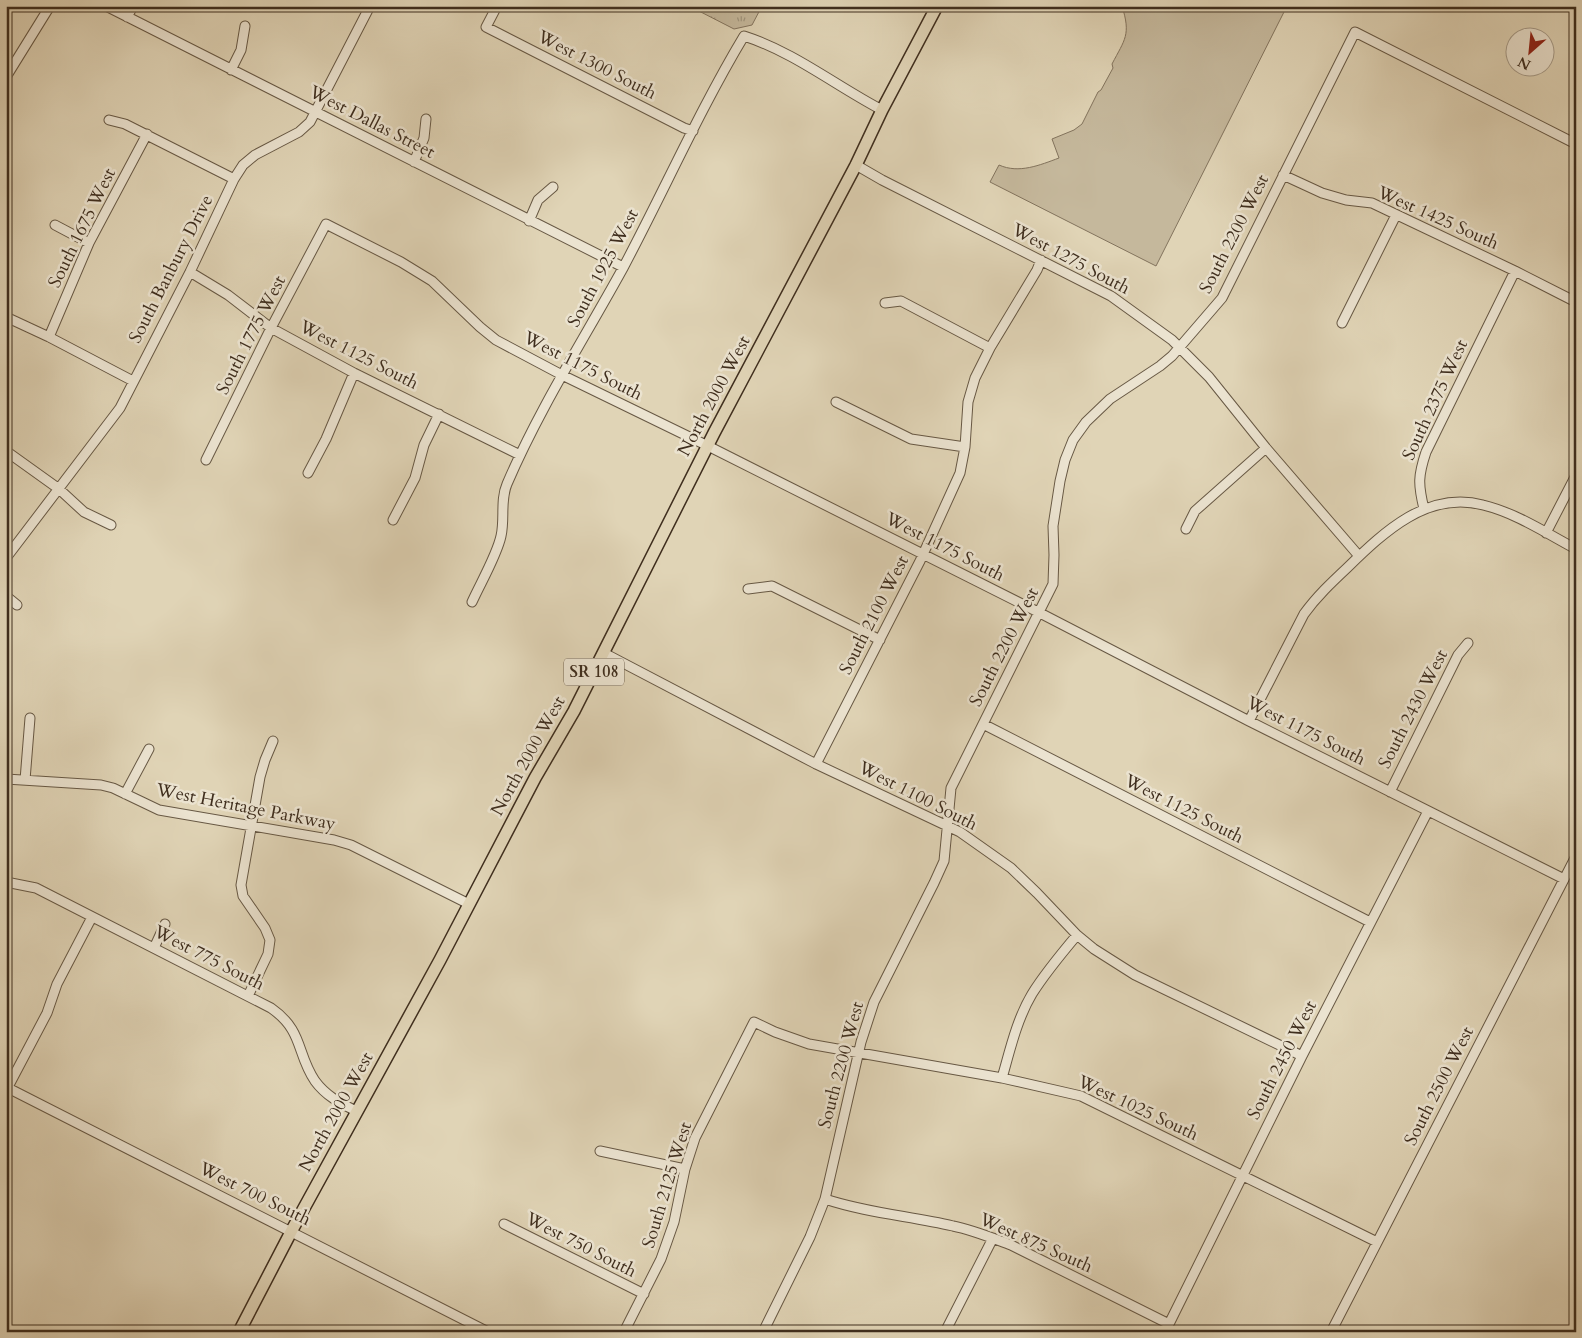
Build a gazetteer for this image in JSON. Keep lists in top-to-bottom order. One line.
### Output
{"streets":{"main road":["North 2000 West","SR 108"],"street":["West 1300 South","West Dallas Street","West 1425 South","South 1675 West","South 2200 West","West 1275 South","South 1925 West","South Banbury Drive","South 1775 West","West 1125 South","West 1175 South","South 2375 West","South 2100 West","South 2430 West","West 1100 South","West Heritage Parkway","West 775 South","South 2450 West","South 2500 West","West 1025 South","South 2125 West","West 700 South","West 875 South","West 750 South"]},"crossings":[["West 1300 South","South 1925 West"],["West Dallas Street","South 1925 West"],["West Dallas Street","South Banbury Drive"],["West 1425 South","South 2200 West"],["West 1425 South","South 2375 West"],["South 2200 West","West 1275 South"],["South 2200 West","West 1125 South"],["South 2200 West","West 1175 South"],["South 2200 West","West 1100 South"],["South 2200 West","West 1025 South"],["South 2200 West","West 875 South"],["West 1275 South","North 2000 West"],["West 1275 South","South 2100 West"],["South 1925 West","West 1125 South"],["South 1925 West","West 1175 South"],["South 1925 West","North 2000 West"],["South Banbury Drive","West 1125 South"],["South 1775 West","West 1125 South"],["South 1775 West","West 1175 South"],["West 1125 South","South 2450 West"],["West 1175 South","North 2000 West"],["West 1175 South","South 2100 West"],["West 1175 South","South 2430 West"],["West 1175 South","South 2450 West"],["West 1175 South","South 2500 West"],["North 2000 West","West 1100 South"],["North 2000 West","West Heritage Parkway"],["North 2000 West","West 775 South"],["North 2000 West","West 700 South"],["South 2100 West","West 1100 South"],["West 1100 South","South 2450 West"],["South 2450 West","West 1025 South"],["South 2450 West","West 875 South"],["South 2500 West","West 1025 South"],["West 1025 South","South 2125 West"],["South 2125 West","West 750 South"]],"north":"bottom left"}
